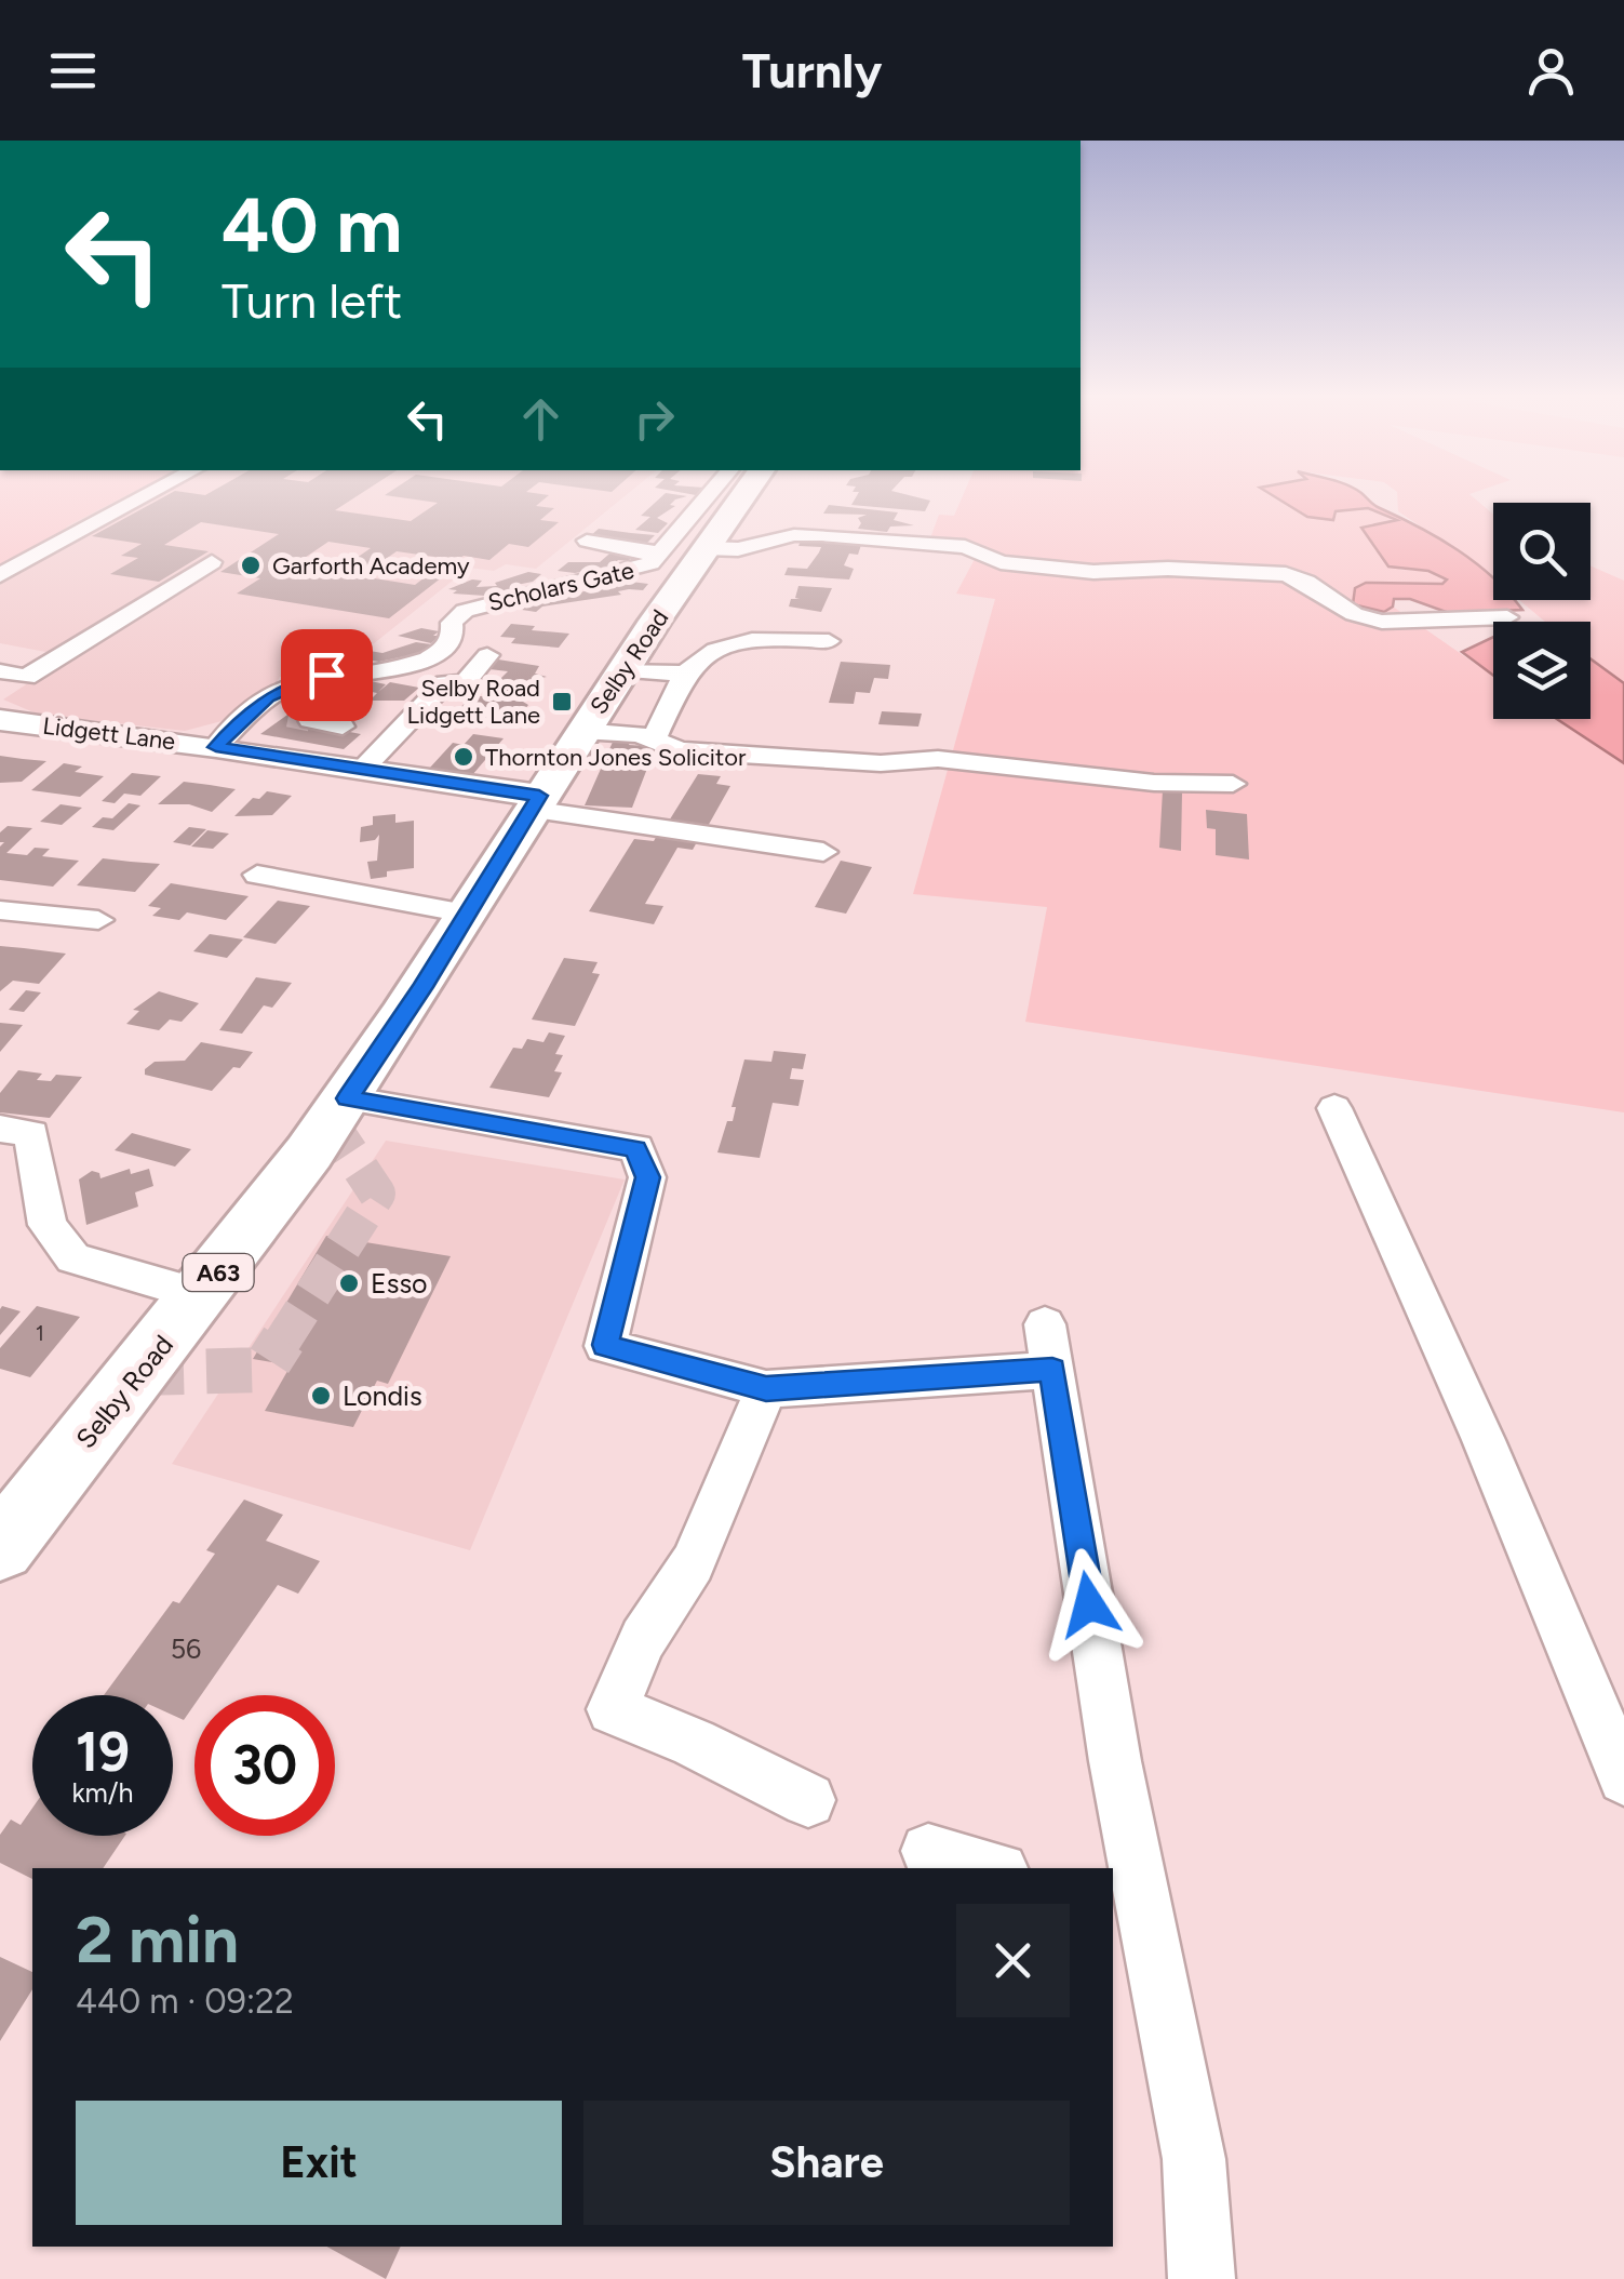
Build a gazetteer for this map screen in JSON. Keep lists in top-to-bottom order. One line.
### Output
{"streets":{"highway":["Selby Road","A63"],"main road":["Lidgett Lane"],"street":["Scholars Gate"]},"crossings":[["Scholars Gate","Lidgett Lane"],["Selby Road","Lidgett Lane"]],"places":{"other":["Garforth Academy","Thornton Jones Solicitor","Esso","Londis"],"transit":["Selby Road Lidgett Lane"]},"house_numbers":["1","56"],"page":{"header":"Turnly","turn":["40 m","Turn left"],"speed":"19 km/h","limit":"30","heading":["2 min","440 m · 09:22"],"buttons":["Exit","Share"]}}
